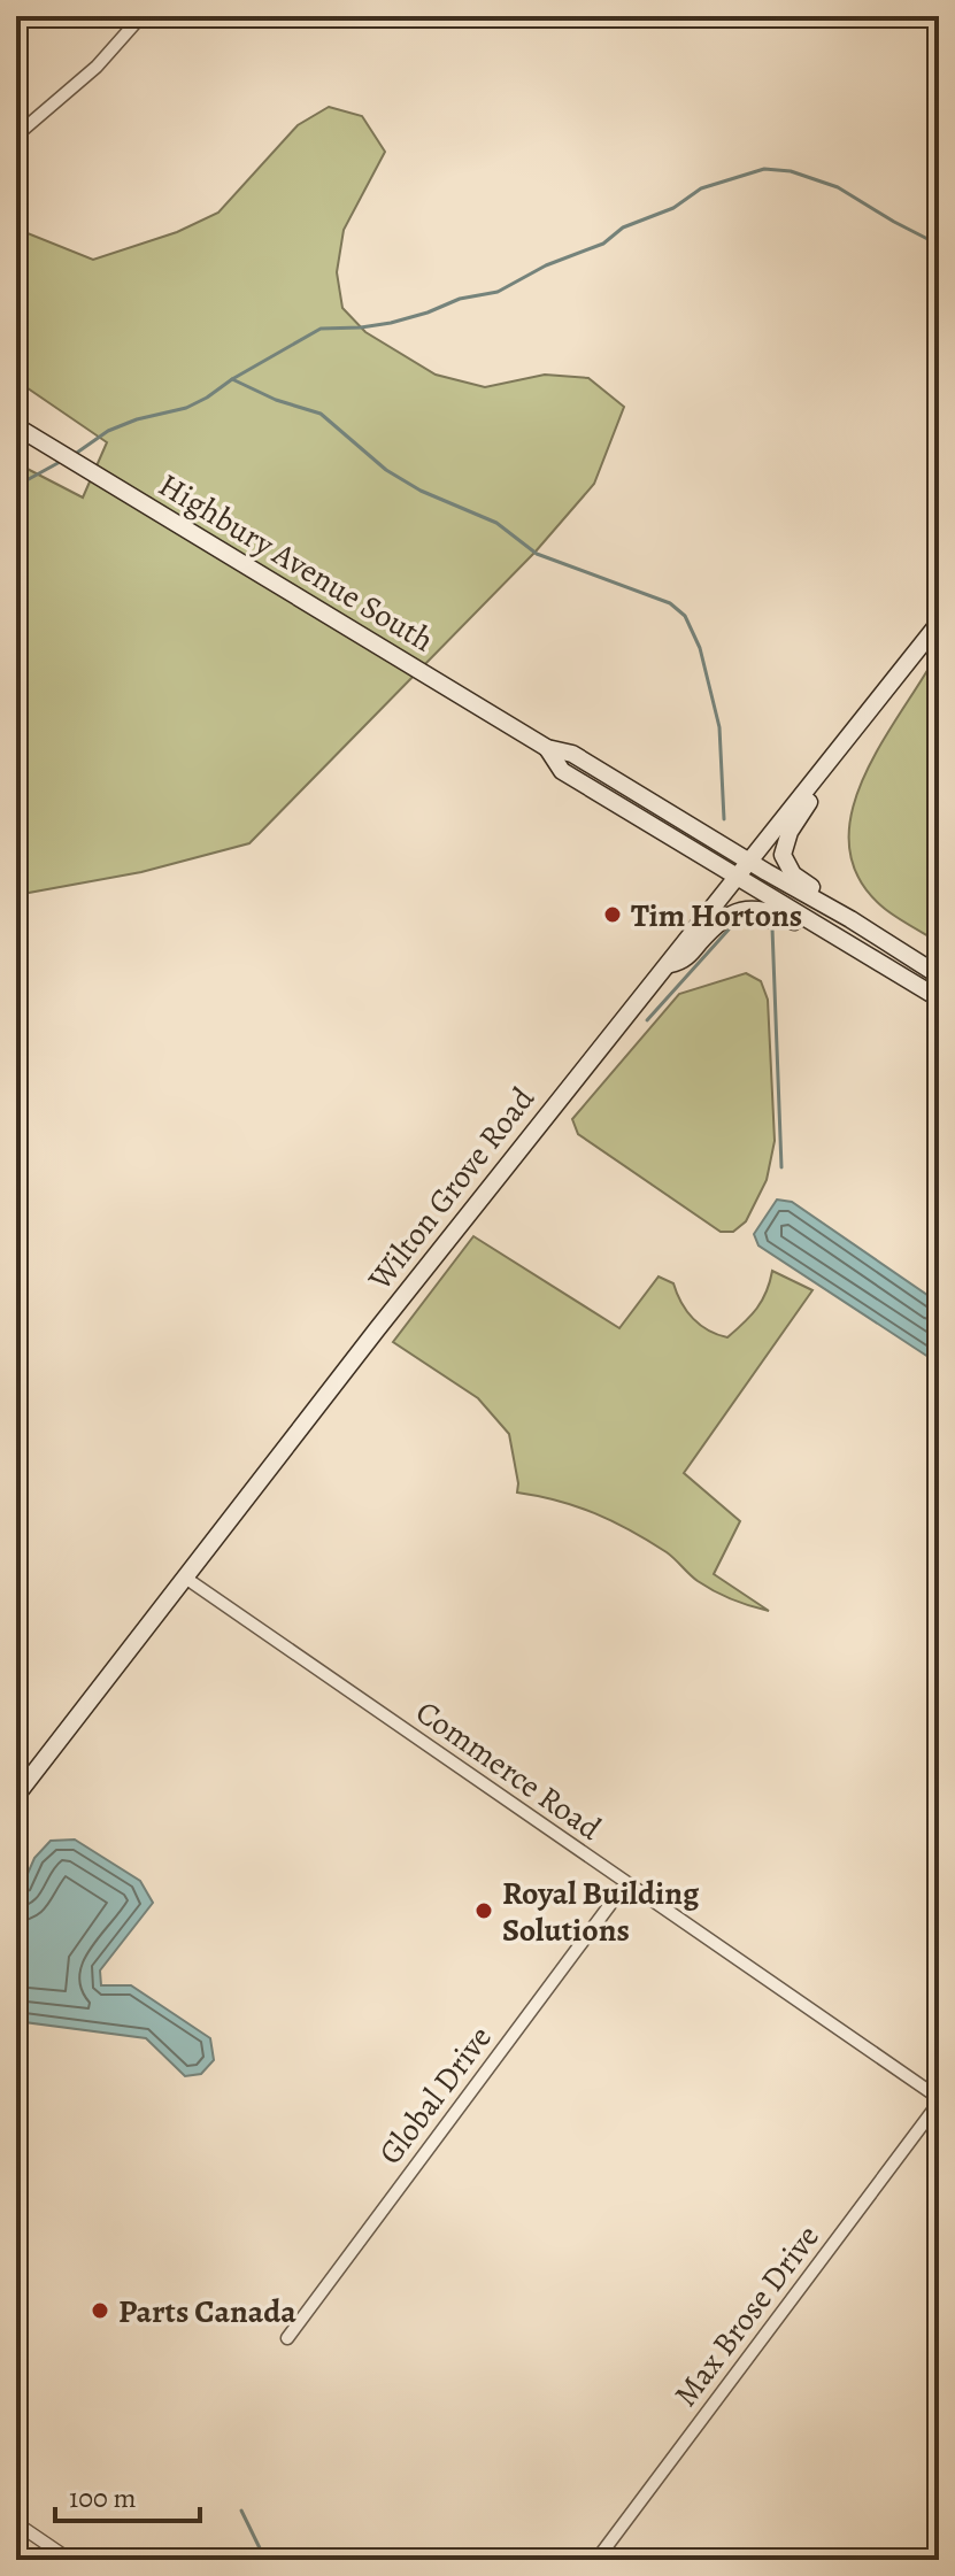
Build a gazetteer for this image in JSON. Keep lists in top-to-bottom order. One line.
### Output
{"streets":{"main road":["Highbury Avenue South","Wilton Grove Road"],"street":["Commerce Road","Global Drive","Max Brose Drive"]},"crossings":[["Highbury Avenue South","Wilton Grove Road"],["Wilton Grove Road","Commerce Road"],["Commerce Road","Global Drive"],["Commerce Road","Max Brose Drive"]],"places":["Tim Hortons","Royal Building Solutions","Parts Canada"],"scale_bar":"100 m"}
